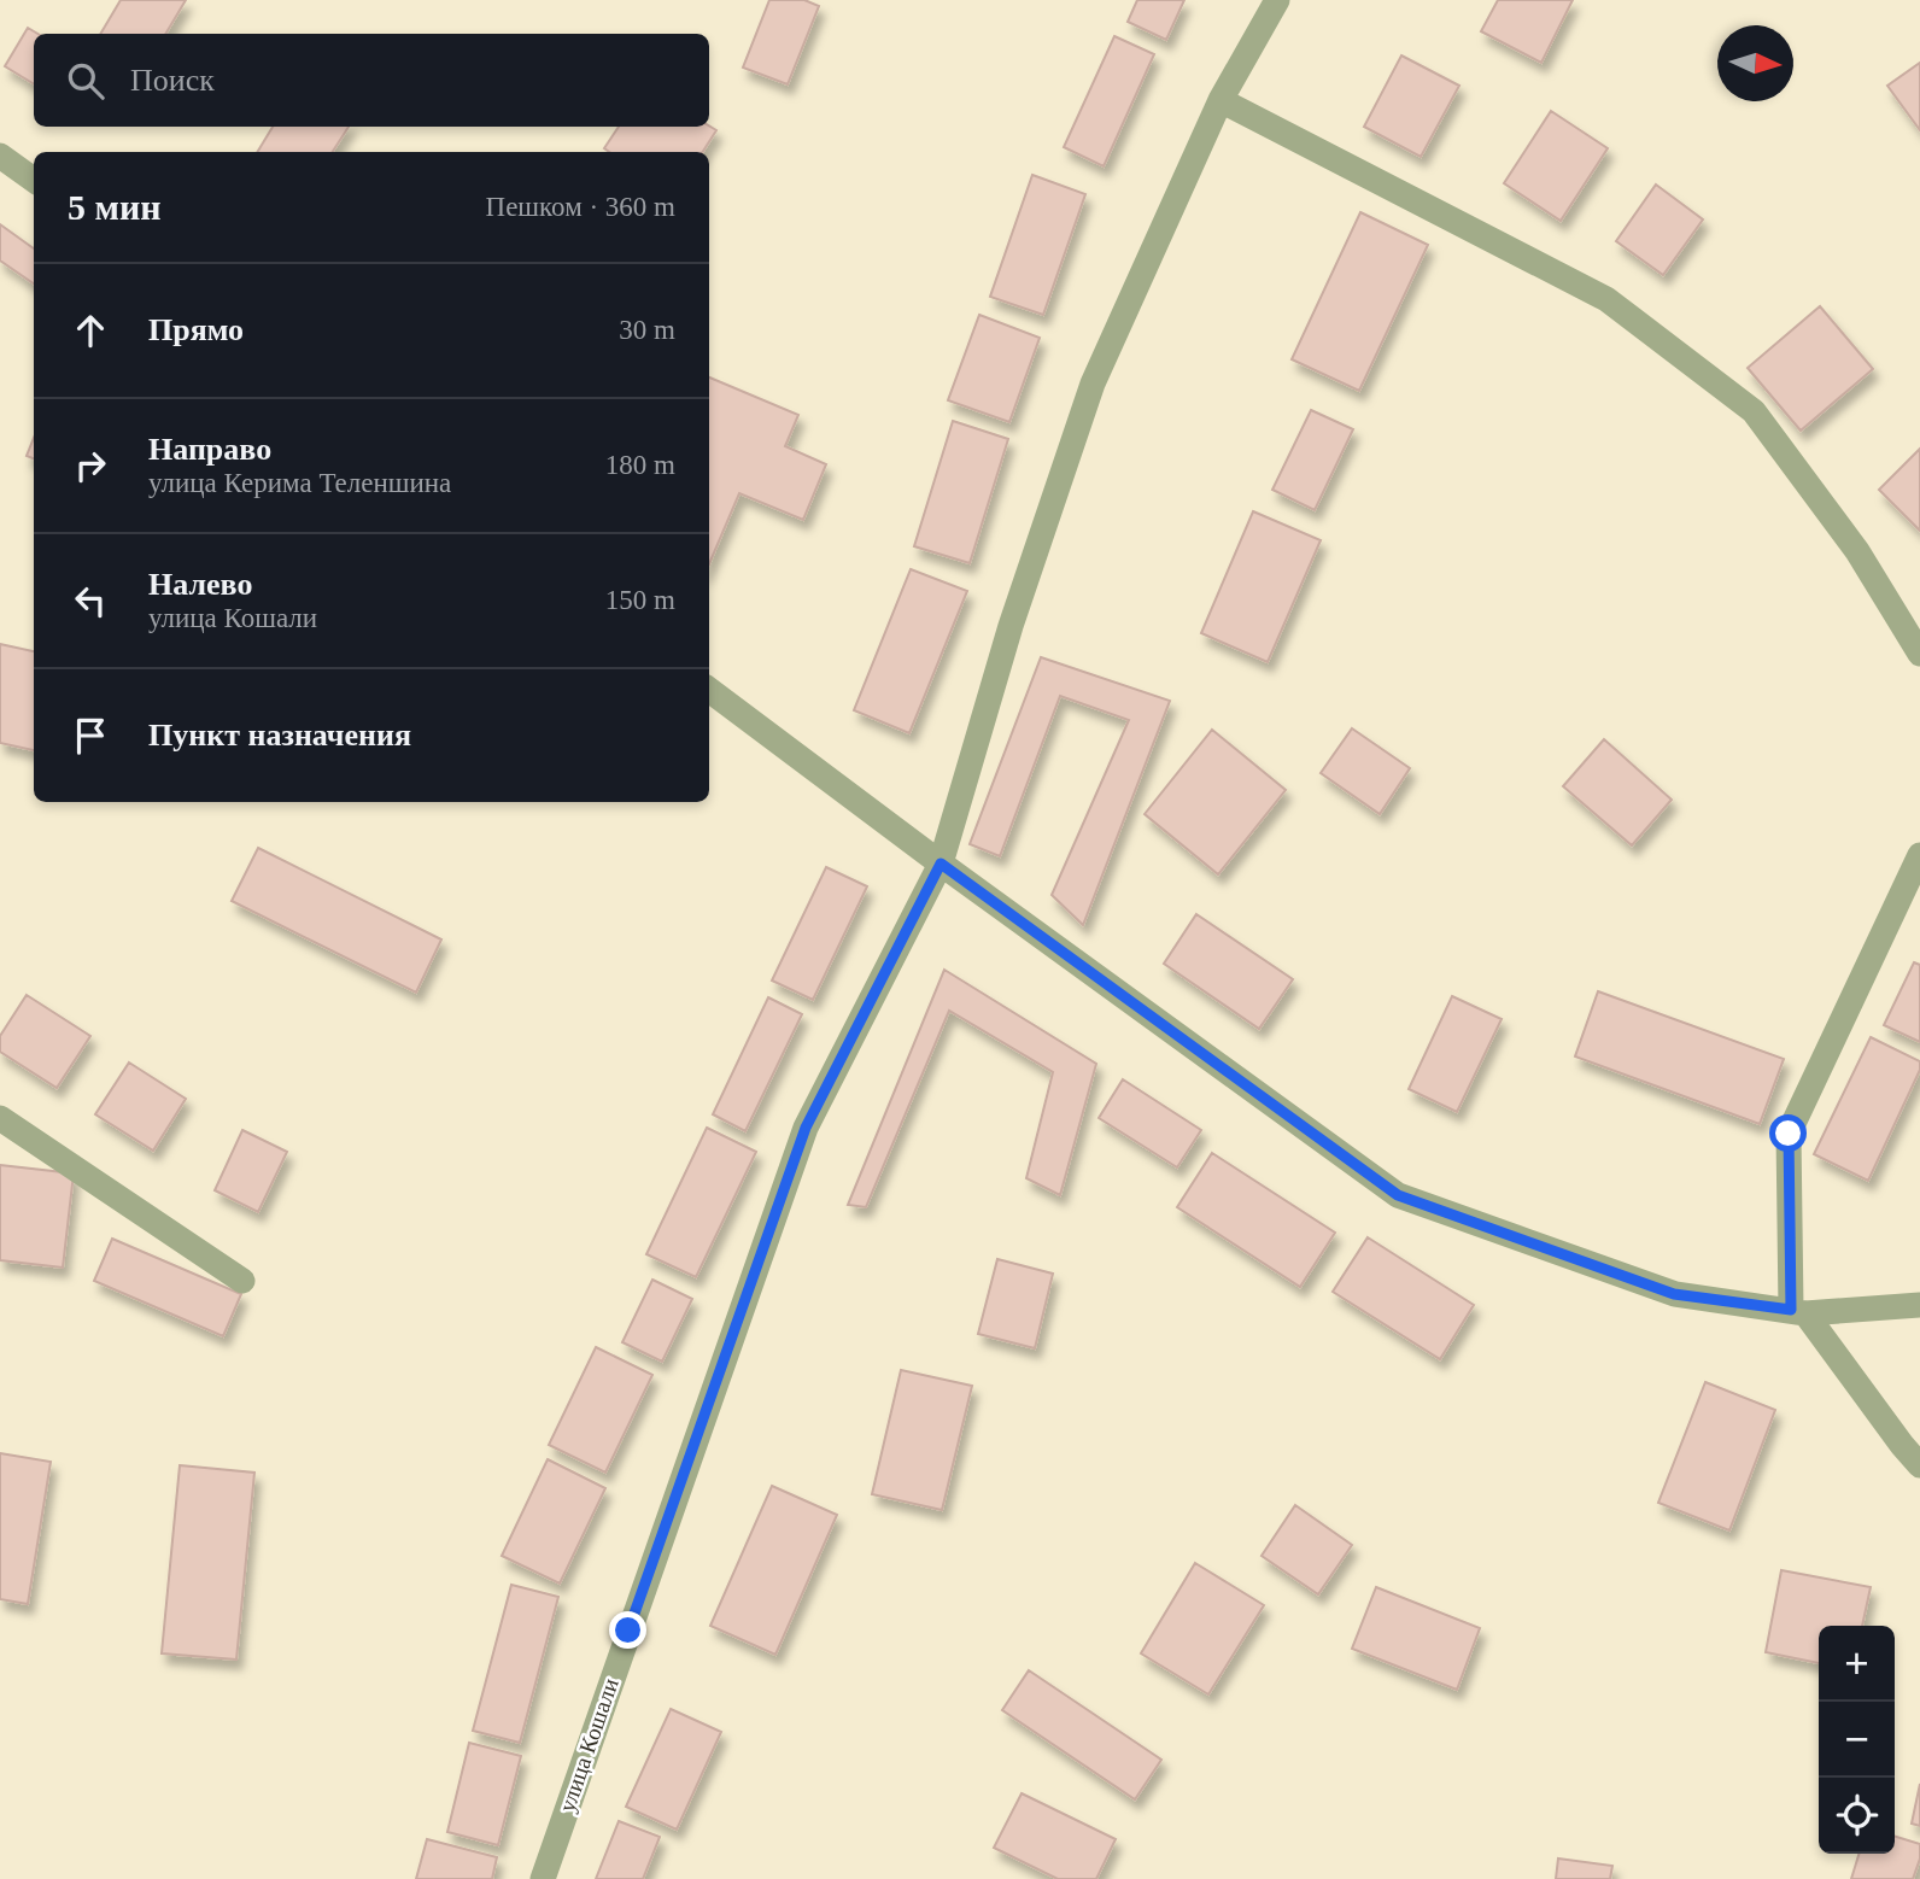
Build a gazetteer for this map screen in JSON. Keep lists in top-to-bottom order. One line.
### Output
{"streets":{"street":["улица Кошали"]},"north":"right","page":{"search":"Поиск","heading":["5 мин","Пешком · 360 m"],"list":[["Прямо","30 m"],["Направо","улица Керима Теленшина","180 m"],["Налево","улица Кошали","150 m"],"Пункт назначения"],"map_buttons":["+","−"]}}
